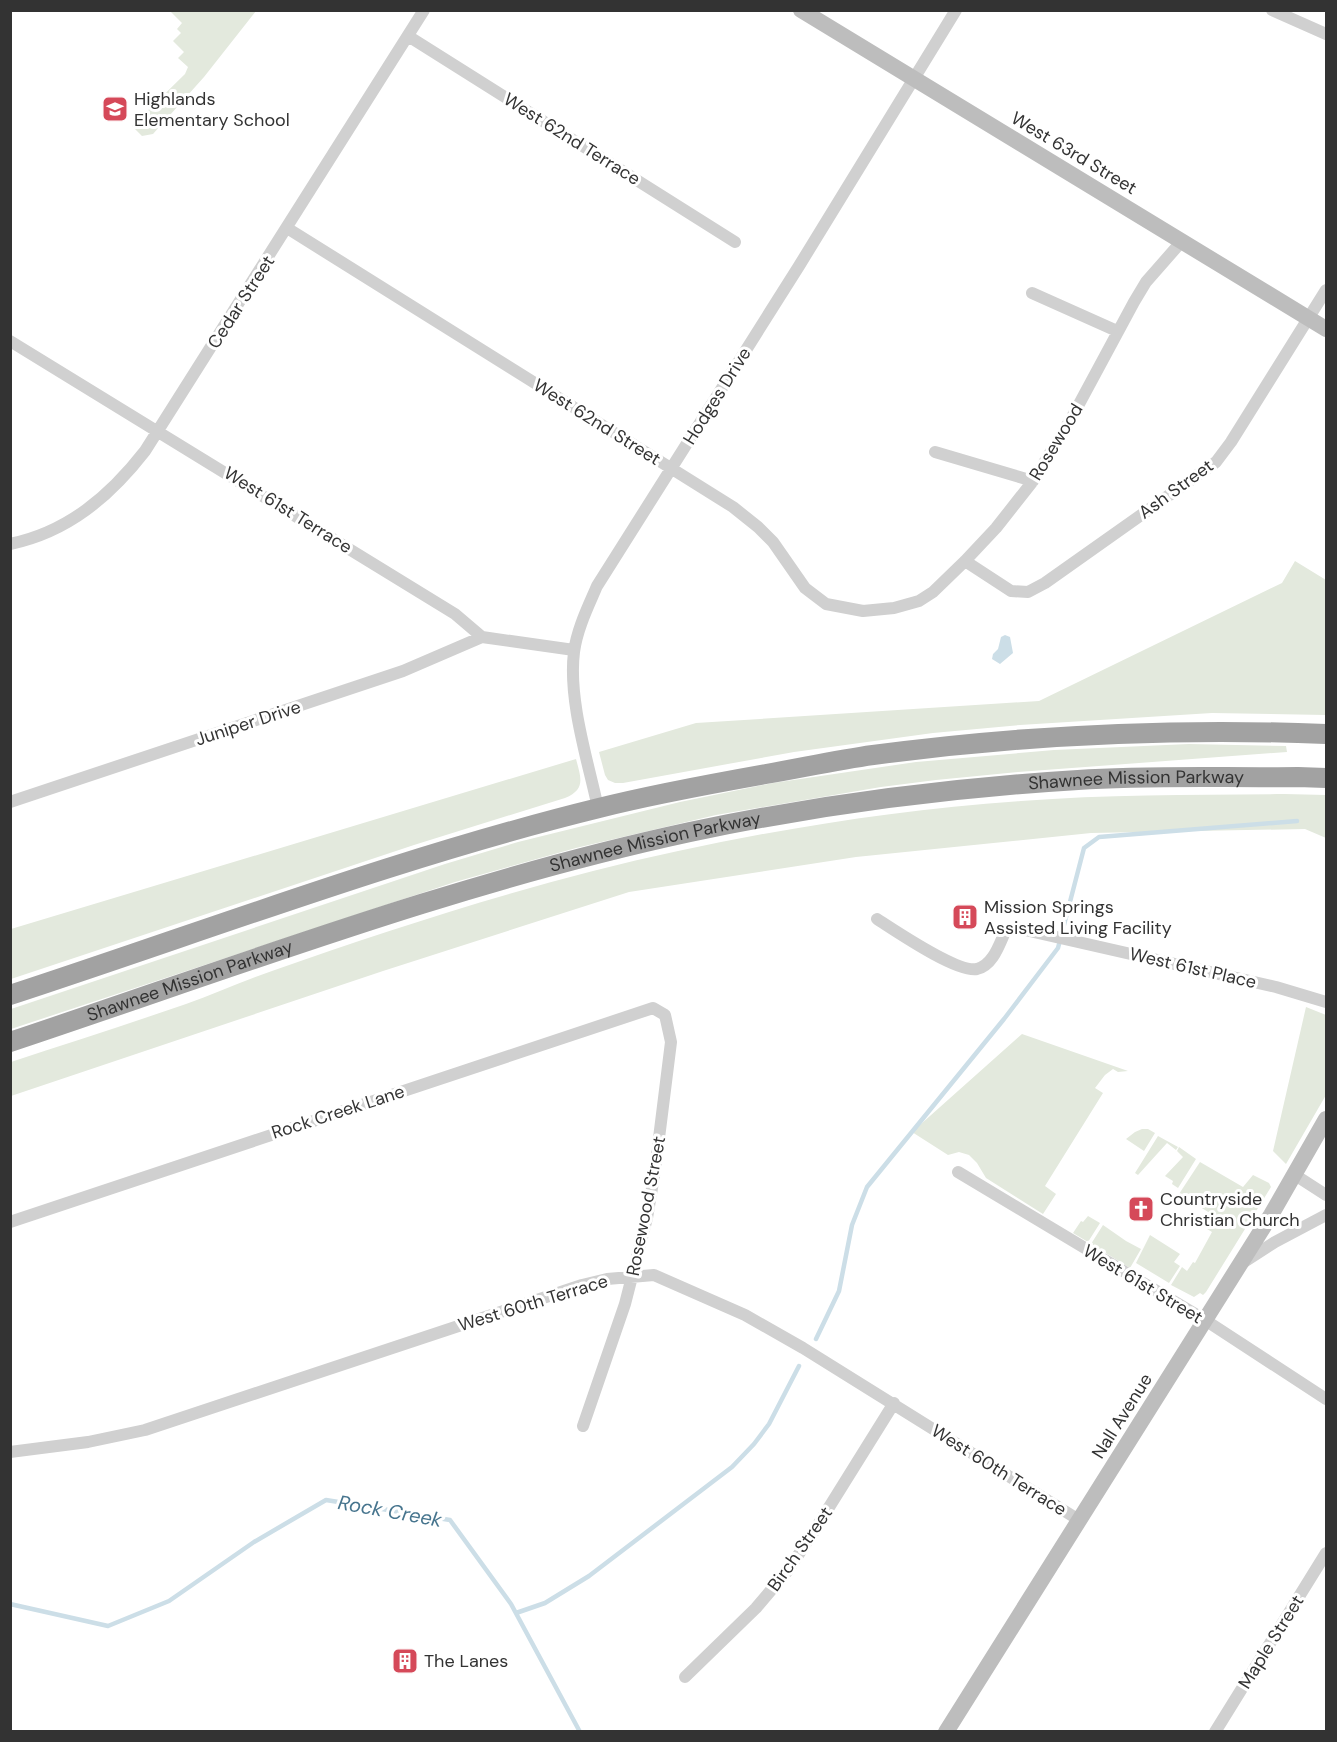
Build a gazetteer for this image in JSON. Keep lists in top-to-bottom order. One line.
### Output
{"streets":{"highway":["Shawnee Mission Parkway"],"main road":["West 63rd Street","Nall Avenue"],"street":["West 62nd Terrace","Cedar Street","Hodges Drive","West 62nd Street","Rosewood","Ash Street","West 61st Terrace","Juniper Drive","West 61st Place","Rock Creek Lane","Rosewood Street","West 61st Street","West 60th Terrace","Birch Street","Maple Street"]},"crossings":[["West 62nd Terrace","Cedar Street"],["West 63rd Street","Hodges Drive"],["West 63rd Street","Rosewood"],["West 63rd Street","Ash Street"],["Cedar Street","West 62nd Street"],["Cedar Street","West 61st Terrace"],["Hodges Drive","West 62nd Street"],["West 62nd Street","Rosewood"],["Rosewood","Ash Street"],["West 61st Terrace","Juniper Drive"],["Rock Creek Lane","Rosewood Street"],["Rosewood Street","West 60th Terrace"],["West 61st Street","Nall Avenue"],["West 60th Terrace","Nall Avenue"],["West 60th Terrace","Birch Street"]],"water":["Rock Creek"],"places":{"school or university":["Highlands Elementary School"],"building":["Mission Springs Assisted Living Facility","The Lanes"],"church":["Countryside Christian Church"]}}
